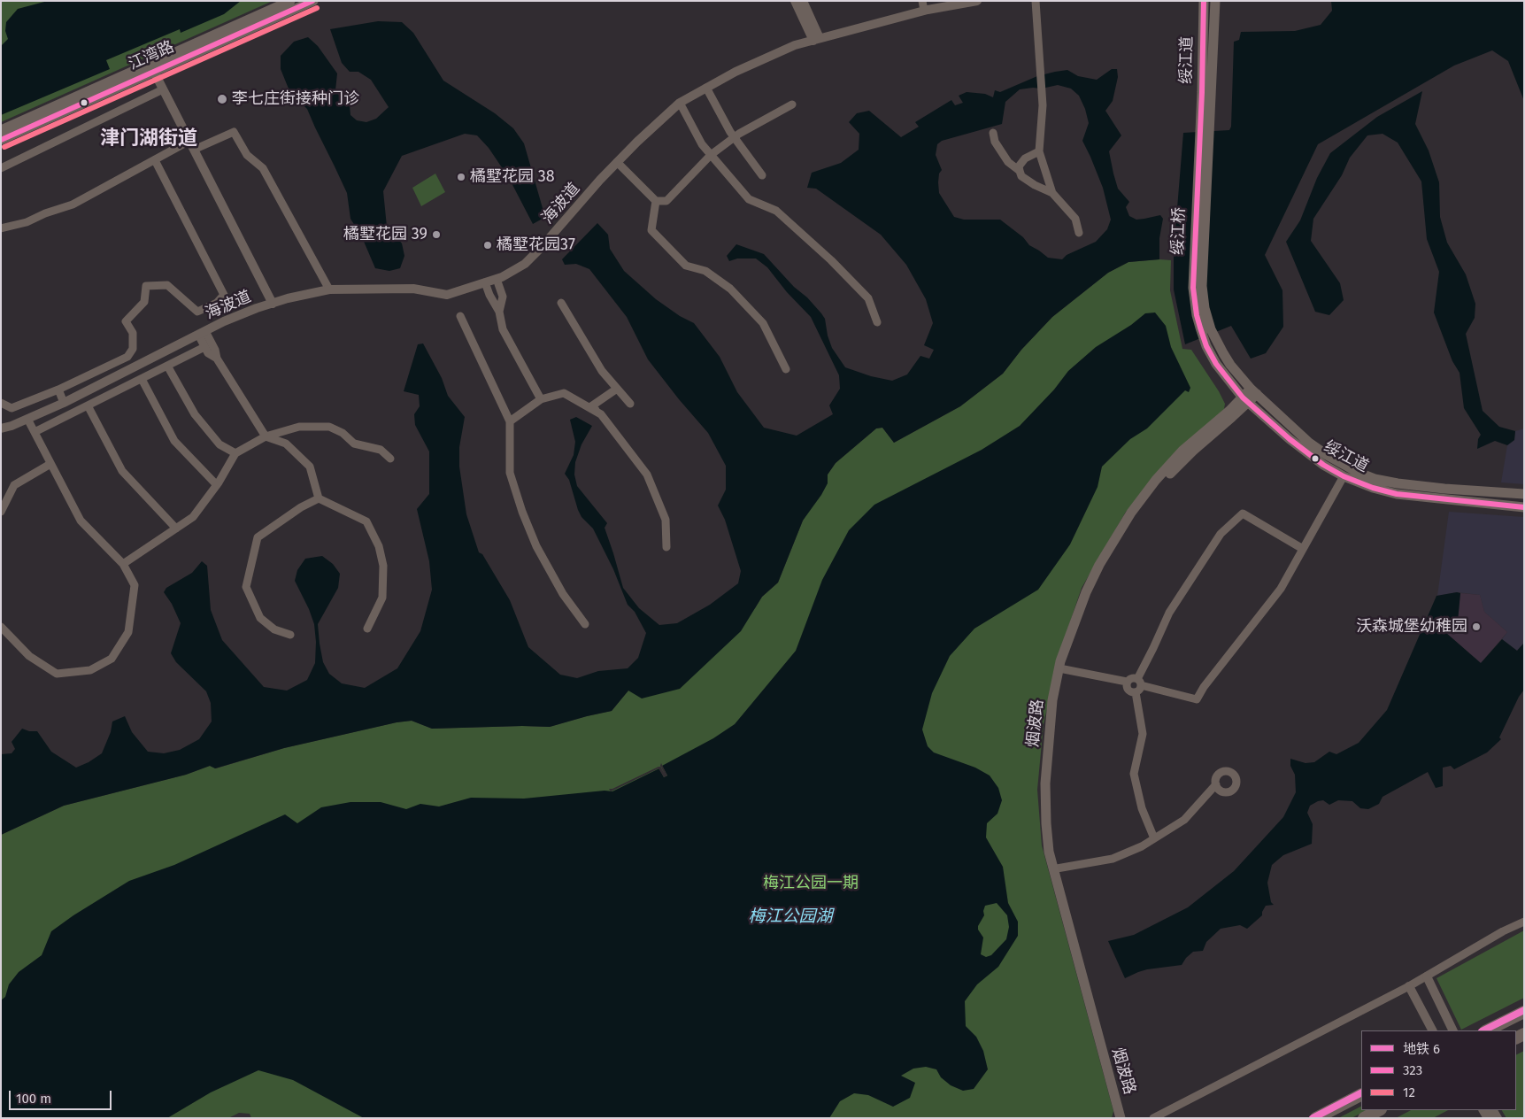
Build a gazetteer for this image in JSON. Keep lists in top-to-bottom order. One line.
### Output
{"streets":{"main road":["江湾路","绥江道","绥江桥","烟波路"],"street":["海波道"]},"crossings":[["绥江道","绥江桥"],["绥江道","烟波路"]],"districts":["津门湖街道"],"water":["梅江公园湖"],"parks":["梅江公园一期"],"places":["李七庄街接种门诊","橘墅花园 38","橘墅花园 39","橘墅花园37","沃森城堡幼稚园"],"lines":["transit line 323","transit line 12","metro line 6"],"legend":["地铁 6","323","12"],"scale_bar":"100 m"}
